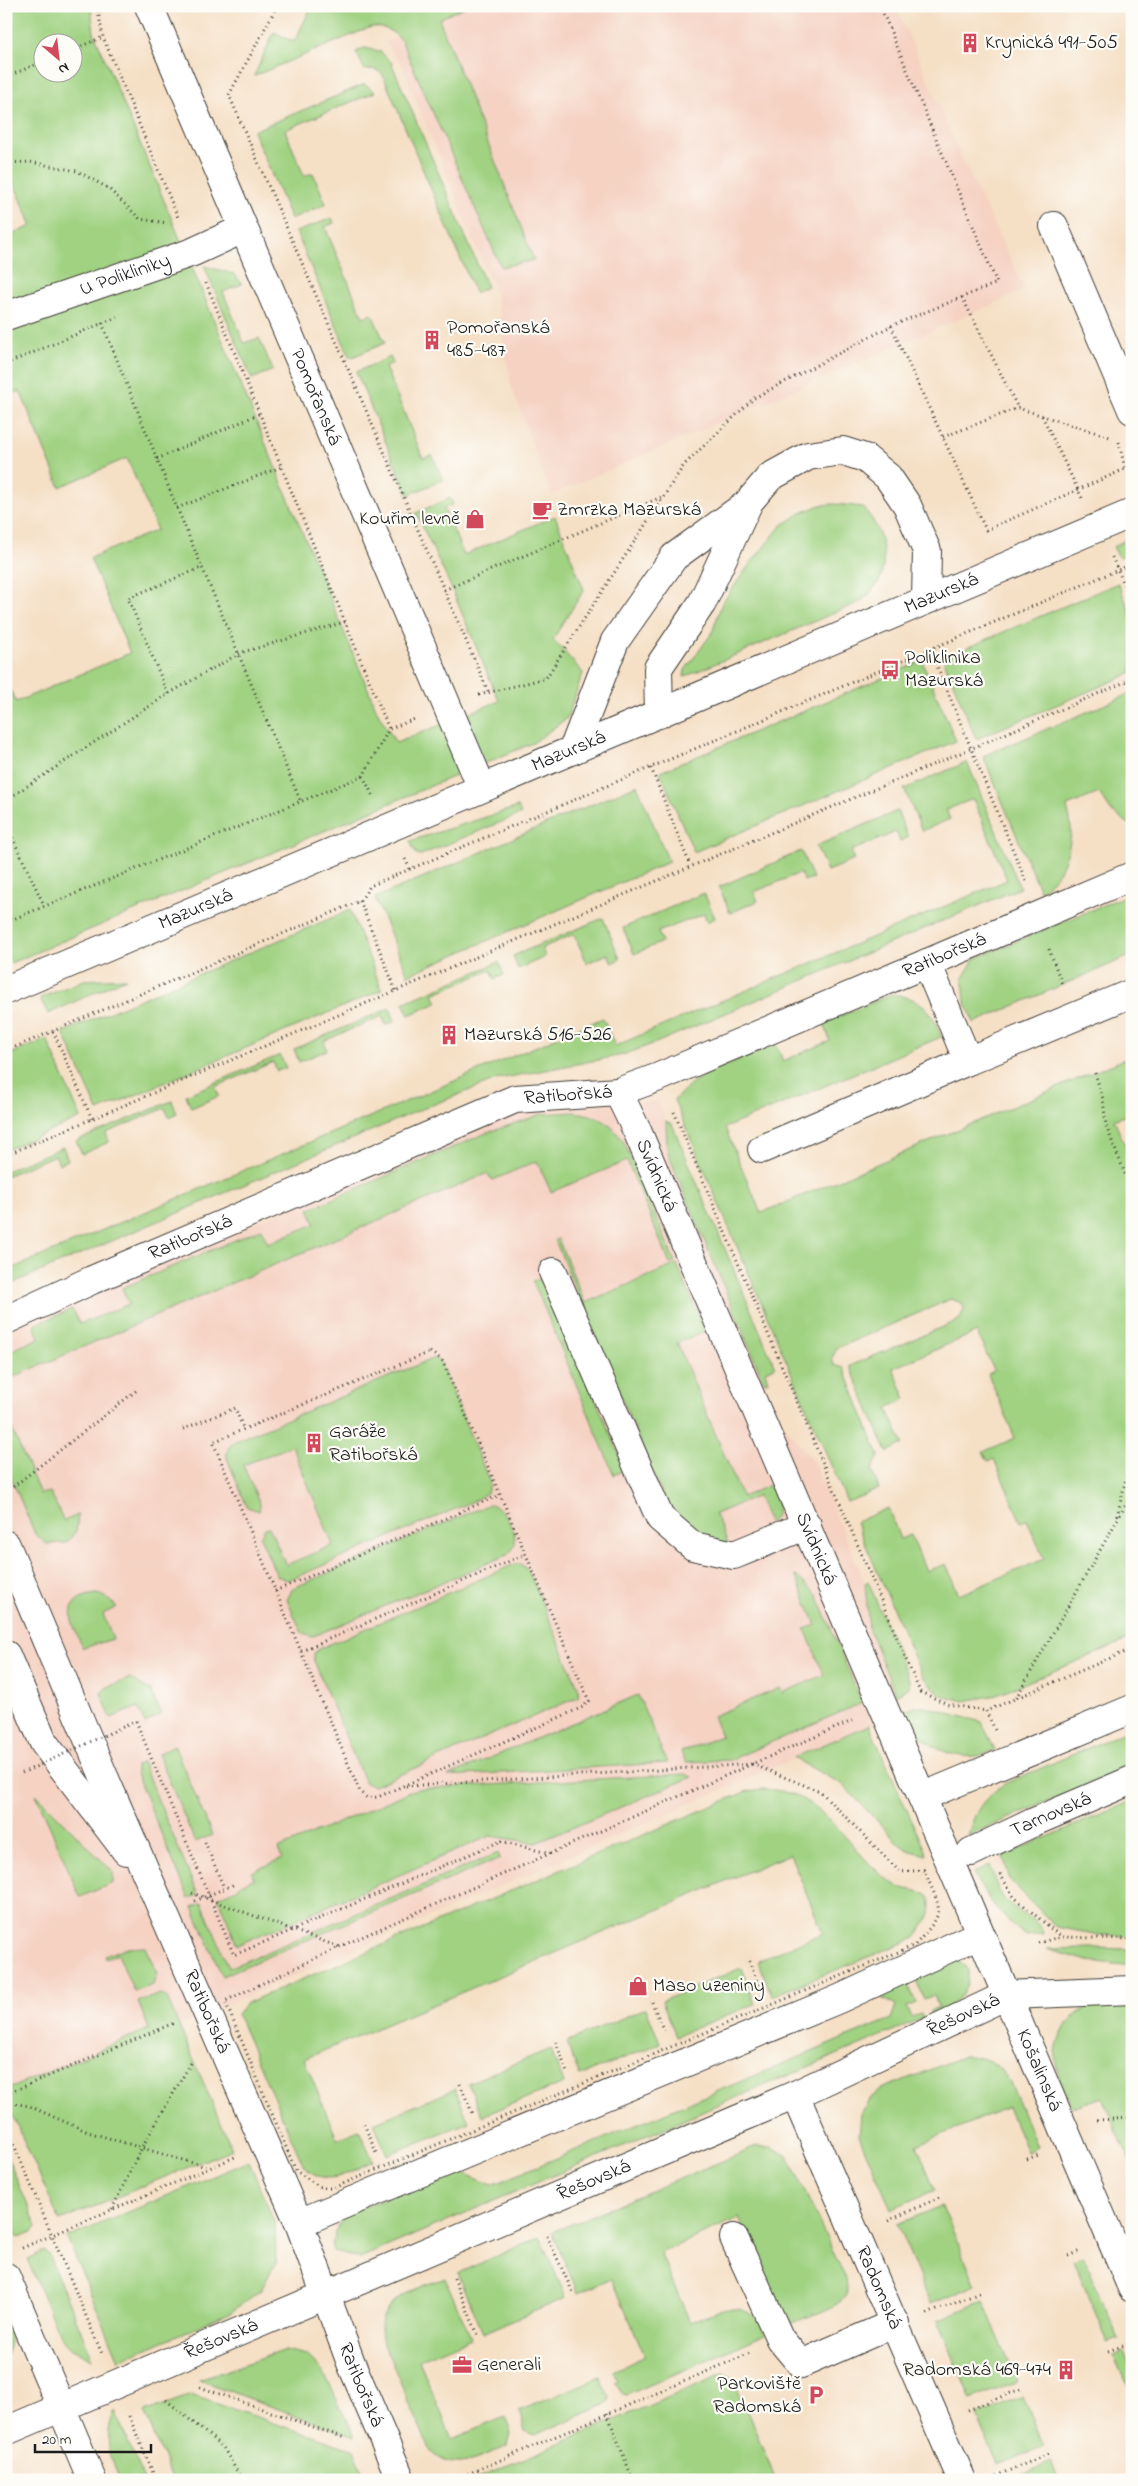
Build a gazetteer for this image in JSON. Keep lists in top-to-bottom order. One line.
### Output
{"streets":{"street":["U Polikliniky","Pomořanská","Mazurská","Ratibořská","Svídnická","Tarnovská","Řešovská","Košalinská","Radomská"]},"crossings":[["U Polikliniky","Pomořanská"],["Pomořanská","Mazurská"],["Ratibořská","Svídnická"],["Ratibořská","Řešovská"],["Svídnická","Košalinská"],["Řešovská","Košalinská"],["Řešovská","Radomská"]],"places":{"building":["Krynická 491-505","Pomořanská 485-487","Mazurská 516-526","Garáže Ratibořská","Radomská 469-474"],"cafe":["Zmrzka Mazurská"],"shop":["Kouřim levně","Maso uzeniny"],"bus stop":["Poliklinika Mazurská"],"office":["Generali"],"parking":["Parkoviště Radomská"]},"scale_bar":"20 m","north":"bottom right"}
